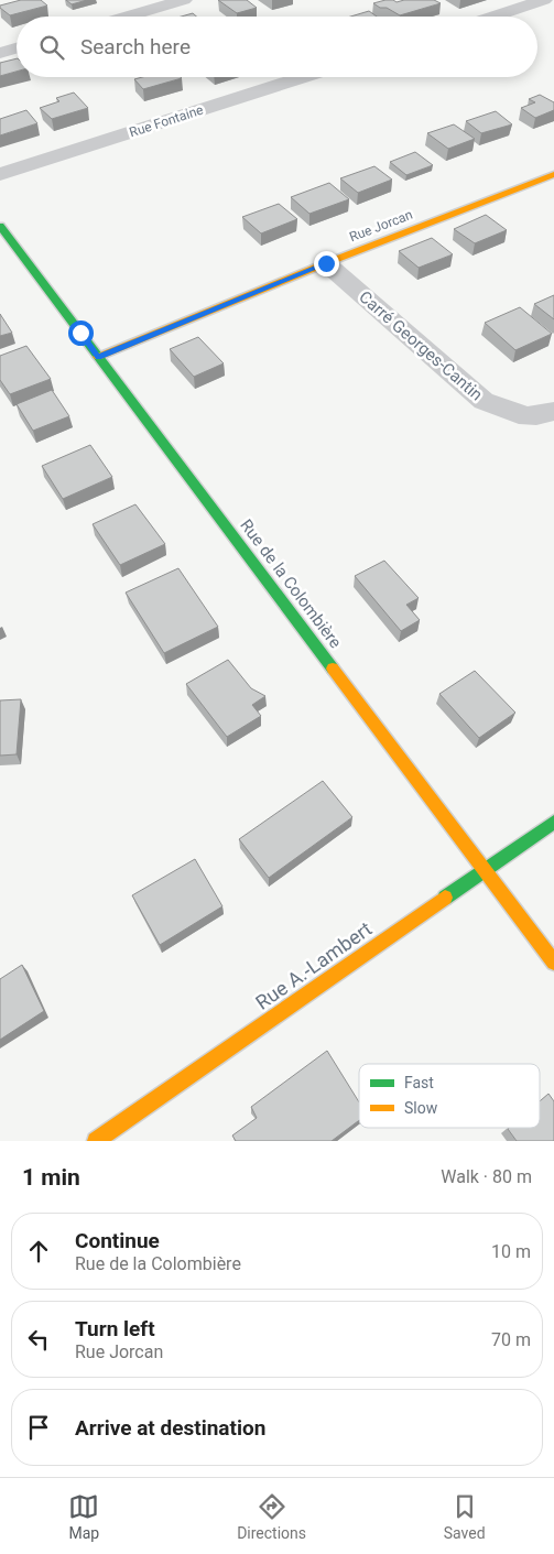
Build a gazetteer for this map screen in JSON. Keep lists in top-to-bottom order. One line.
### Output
{"streets":{"street":["Rue Fontaine","Rue Jorcan","Carré Georges-Cantin","Rue de la Colombière","Rue A.-Lambert"]},"crossings":[["Rue Jorcan","Carré Georges-Cantin"],["Rue Jorcan","Rue de la Colombière"],["Rue de la Colombière","Rue A.-Lambert"]],"legend":["Fast","Slow"],"page":{"search":"Search here","heading":["1 min","Walk · 80 m"],"list":[["Continue","Rue de la Colombière","10 m"],["Turn left","Rue Jorcan","70 m"],"Arrive at destination"],"nav":["Map","Directions","Saved"]}}
